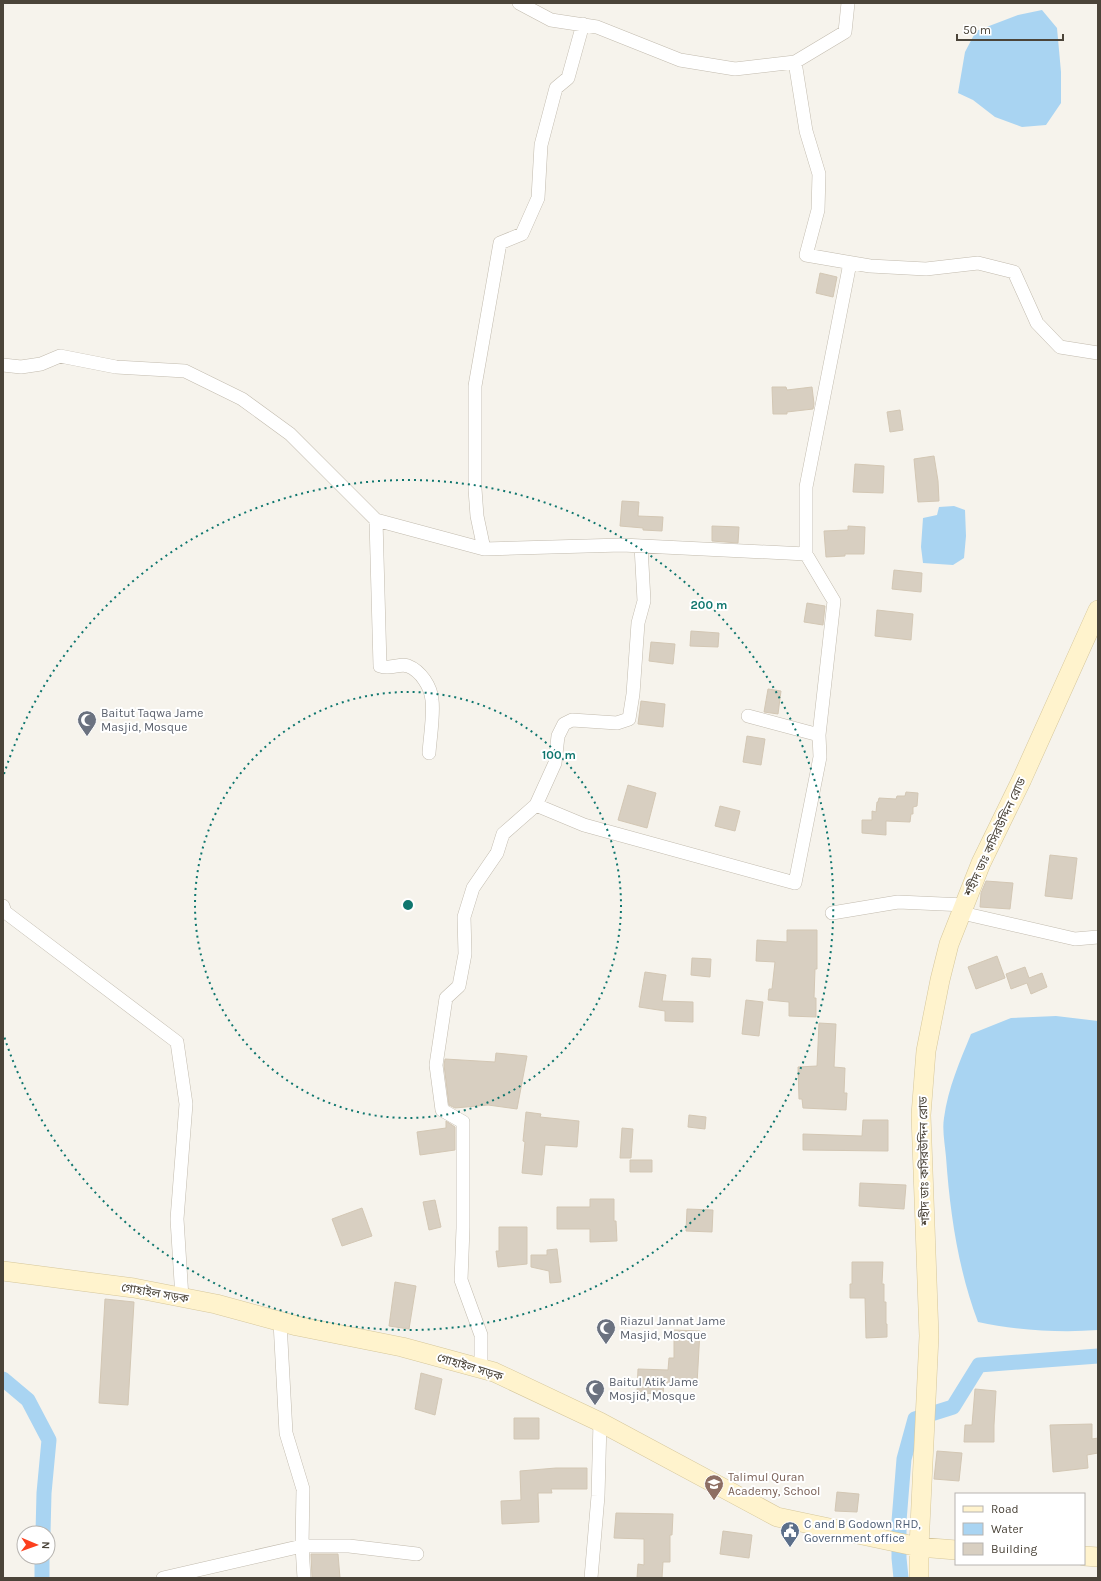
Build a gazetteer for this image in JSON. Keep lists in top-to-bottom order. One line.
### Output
{"streets":{"main road":["শহীদ ডাঃ কসিরউদ্দিন রোড","গোহাইল সড়ক"]},"crossings":[["শহীদ ডাঃ কসিরউদ্দিন রোড","গোহাইল সড়ক"]],"places":{"mosque":["Baitut Taqwa Jame Masjid, Mosque","Riazul Jannat Jame Masjid, Mosque","Baitul Atik Jame Mosjid, Mosque"],"school or university":["Talimul Quran Academy, School"],"public building":["C and B Godown RHD, Government office"]},"legend":["Road","Water","Building"],"scale_bar":"50 m","north":"right","rings":["200 m","100 m"]}
